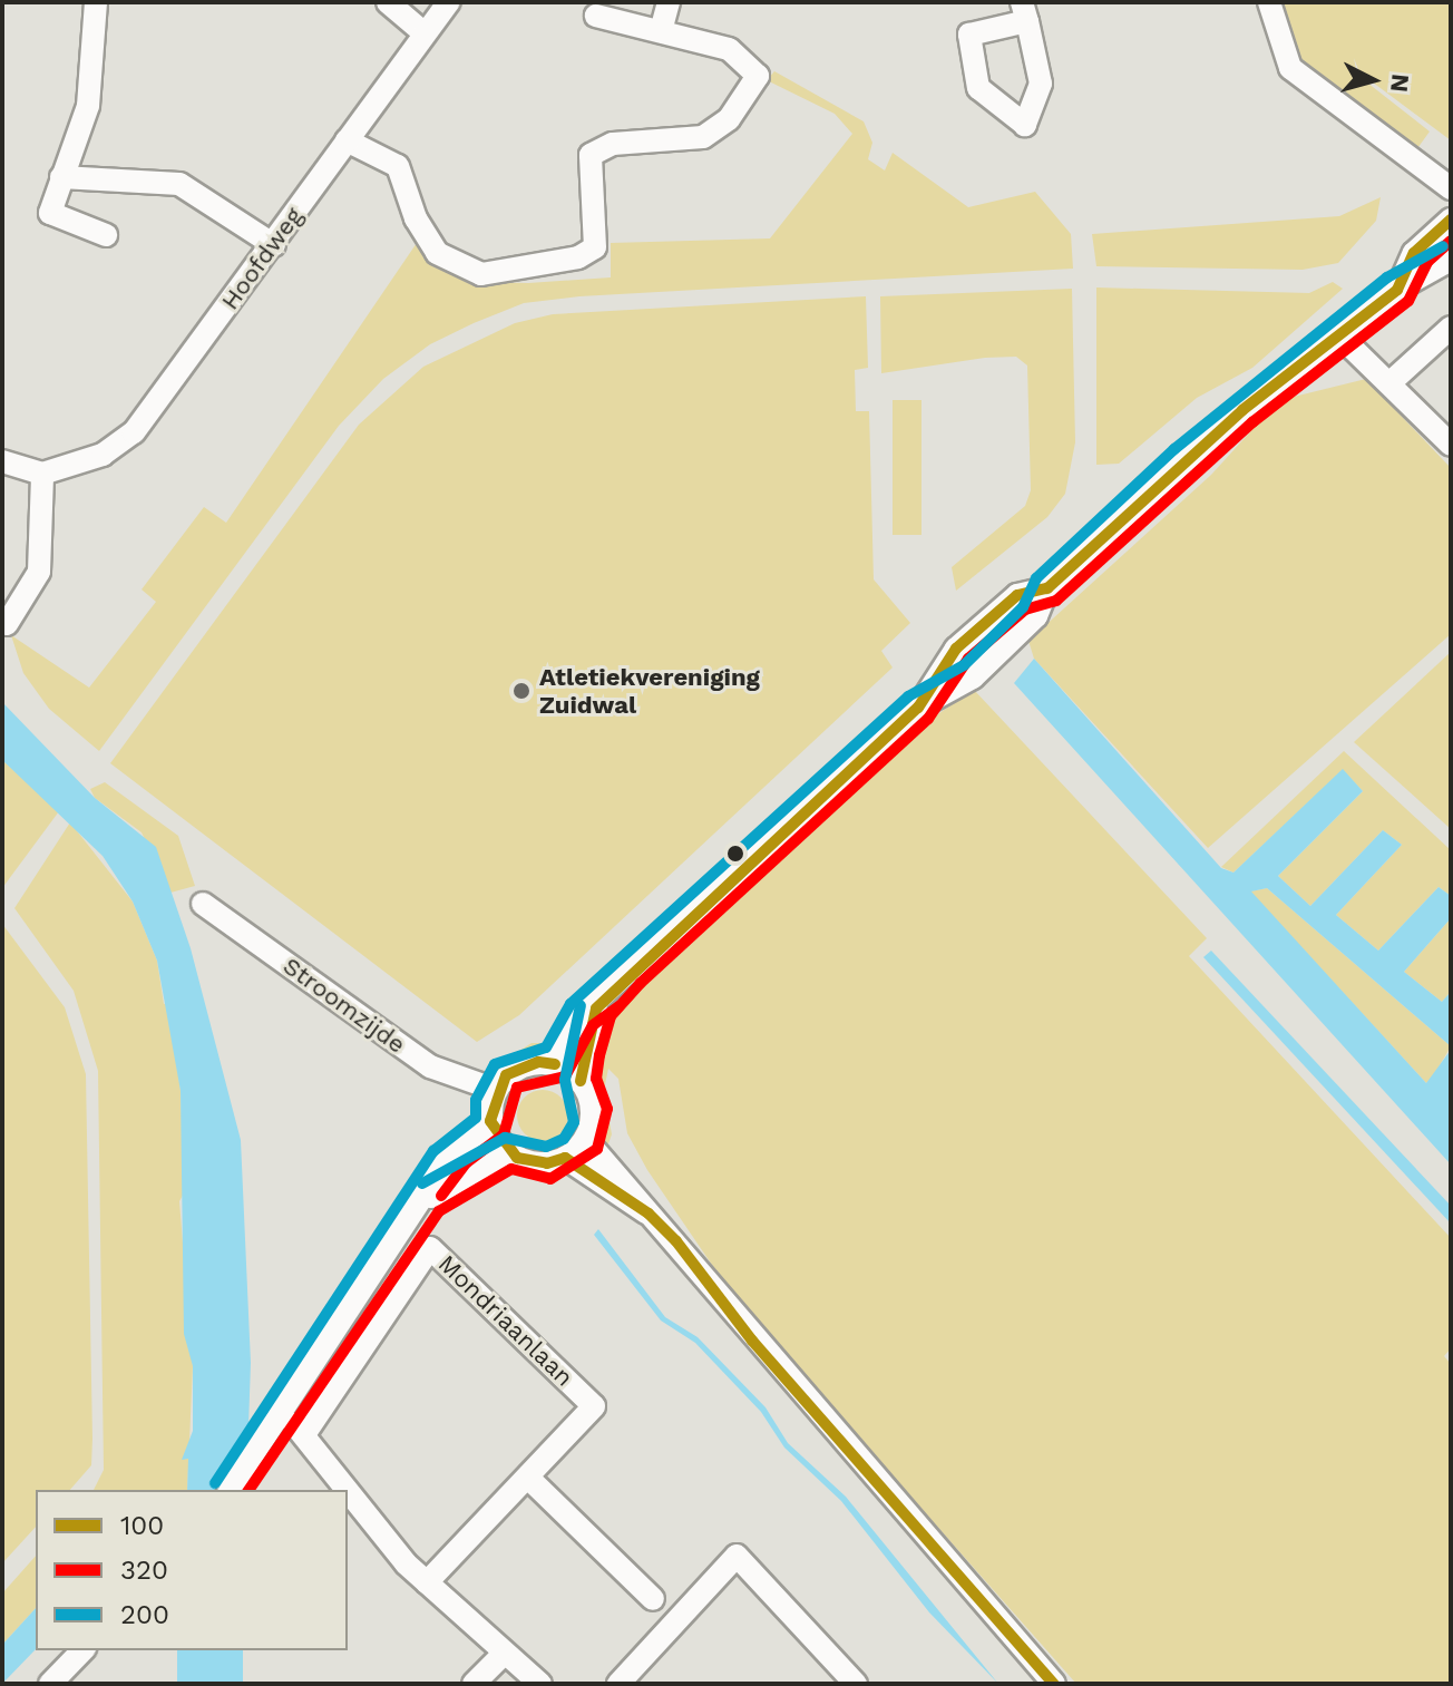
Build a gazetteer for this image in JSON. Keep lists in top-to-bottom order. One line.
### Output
{"streets":{"street":["Hoofdweg","Stroomzijde","Mondriaanlaan"]},"places":["Atletiekvereniging Zuidwal"],"lines":["transit line 100","transit line 320","transit line 200"],"legend":["100","320","200"],"north":"right"}
